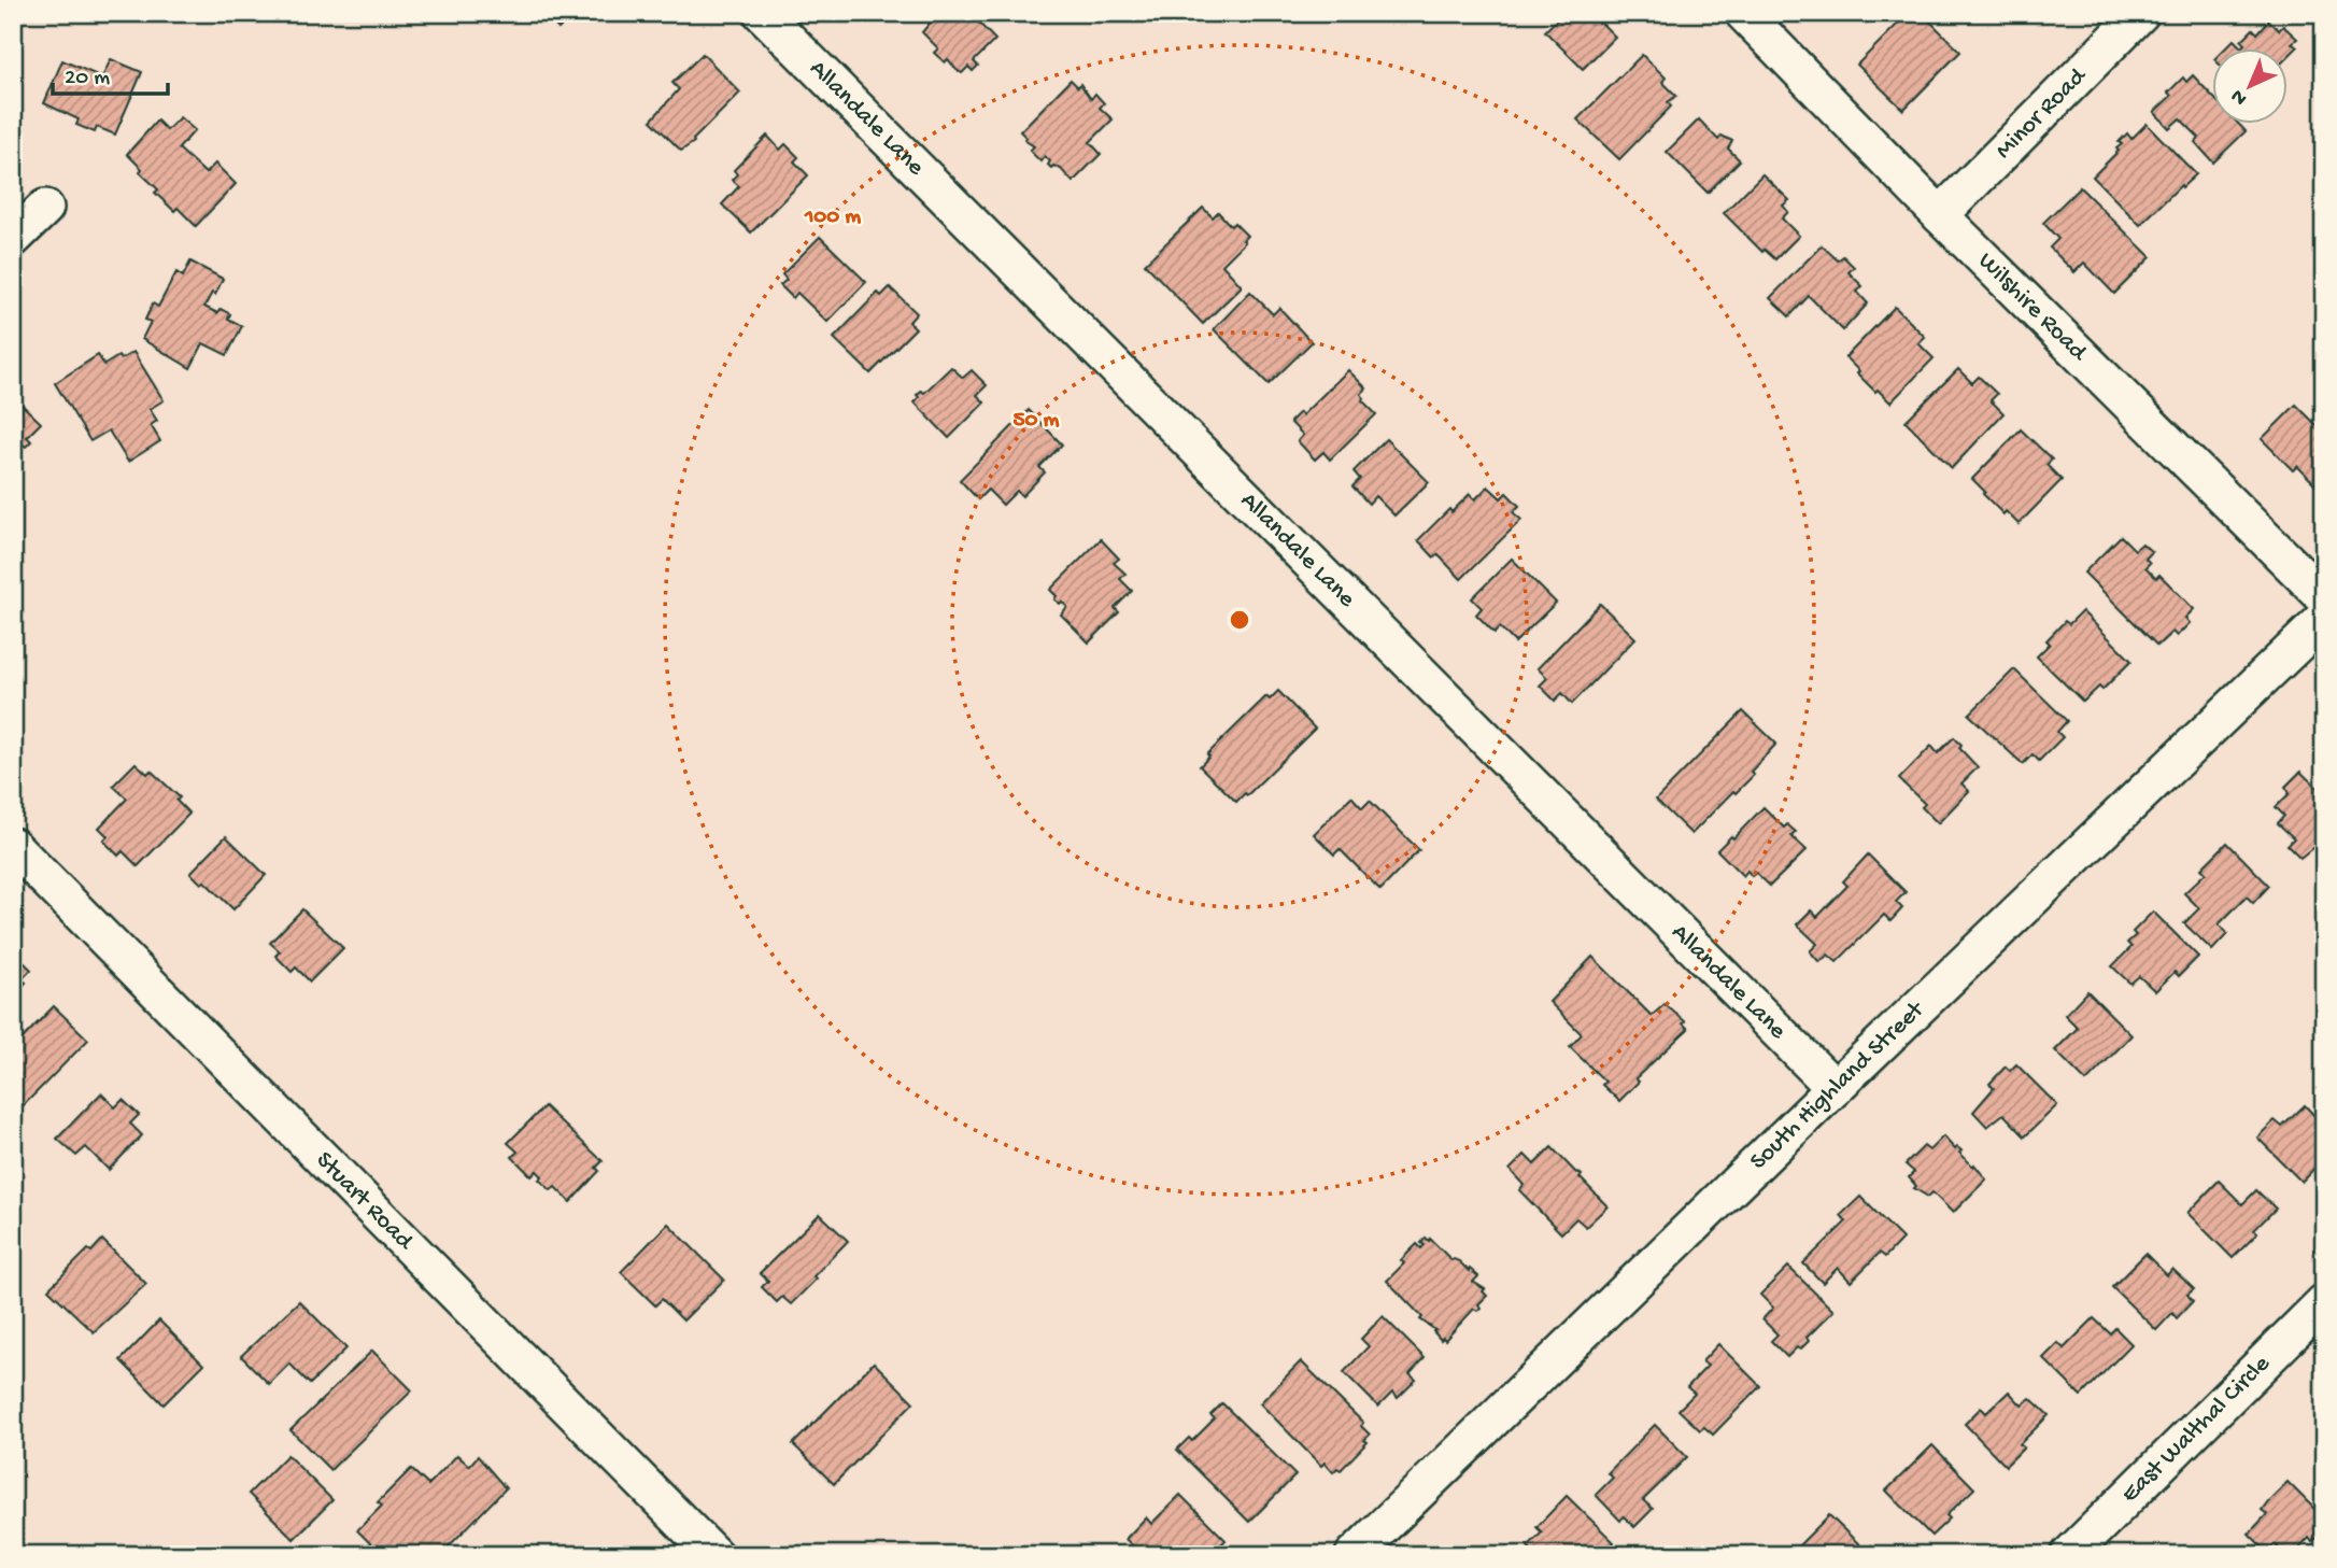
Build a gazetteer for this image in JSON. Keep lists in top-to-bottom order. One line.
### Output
{"streets":{"street":["Minor Road","Allandale Lane","Wilshire Road","South Highland Street","Stuart Road","East Walthal Circle"]},"crossings":[["Minor Road","Wilshire Road"],["Allandale Lane","South Highland Street"]],"scale_bar":"20 m","north":"bottom left","rings":["100 m","50 m"]}
